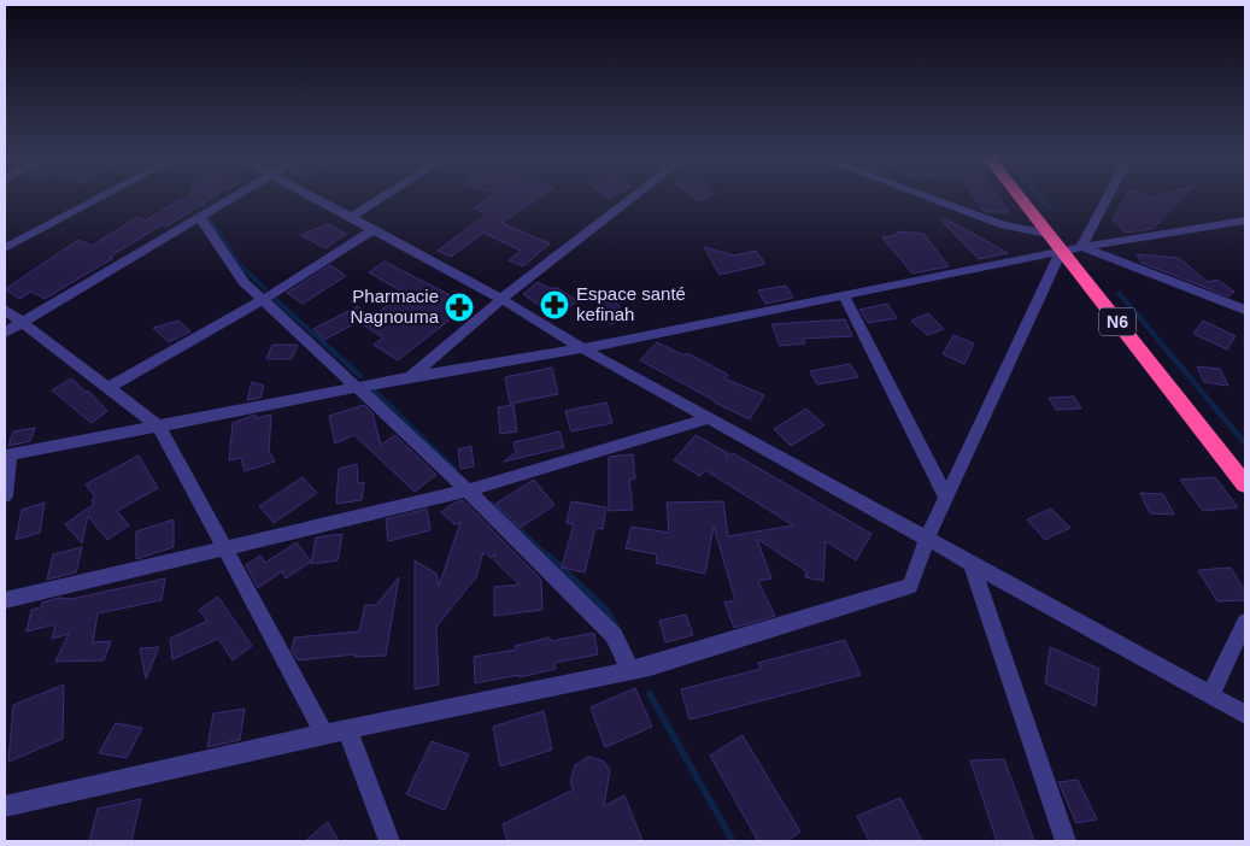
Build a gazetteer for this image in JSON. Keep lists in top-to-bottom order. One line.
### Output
{"streets":{"highway":["N6"]},"places":{"pharmacy":["Espace santé kefinah","Pharmacie Nagnouma"]}}
